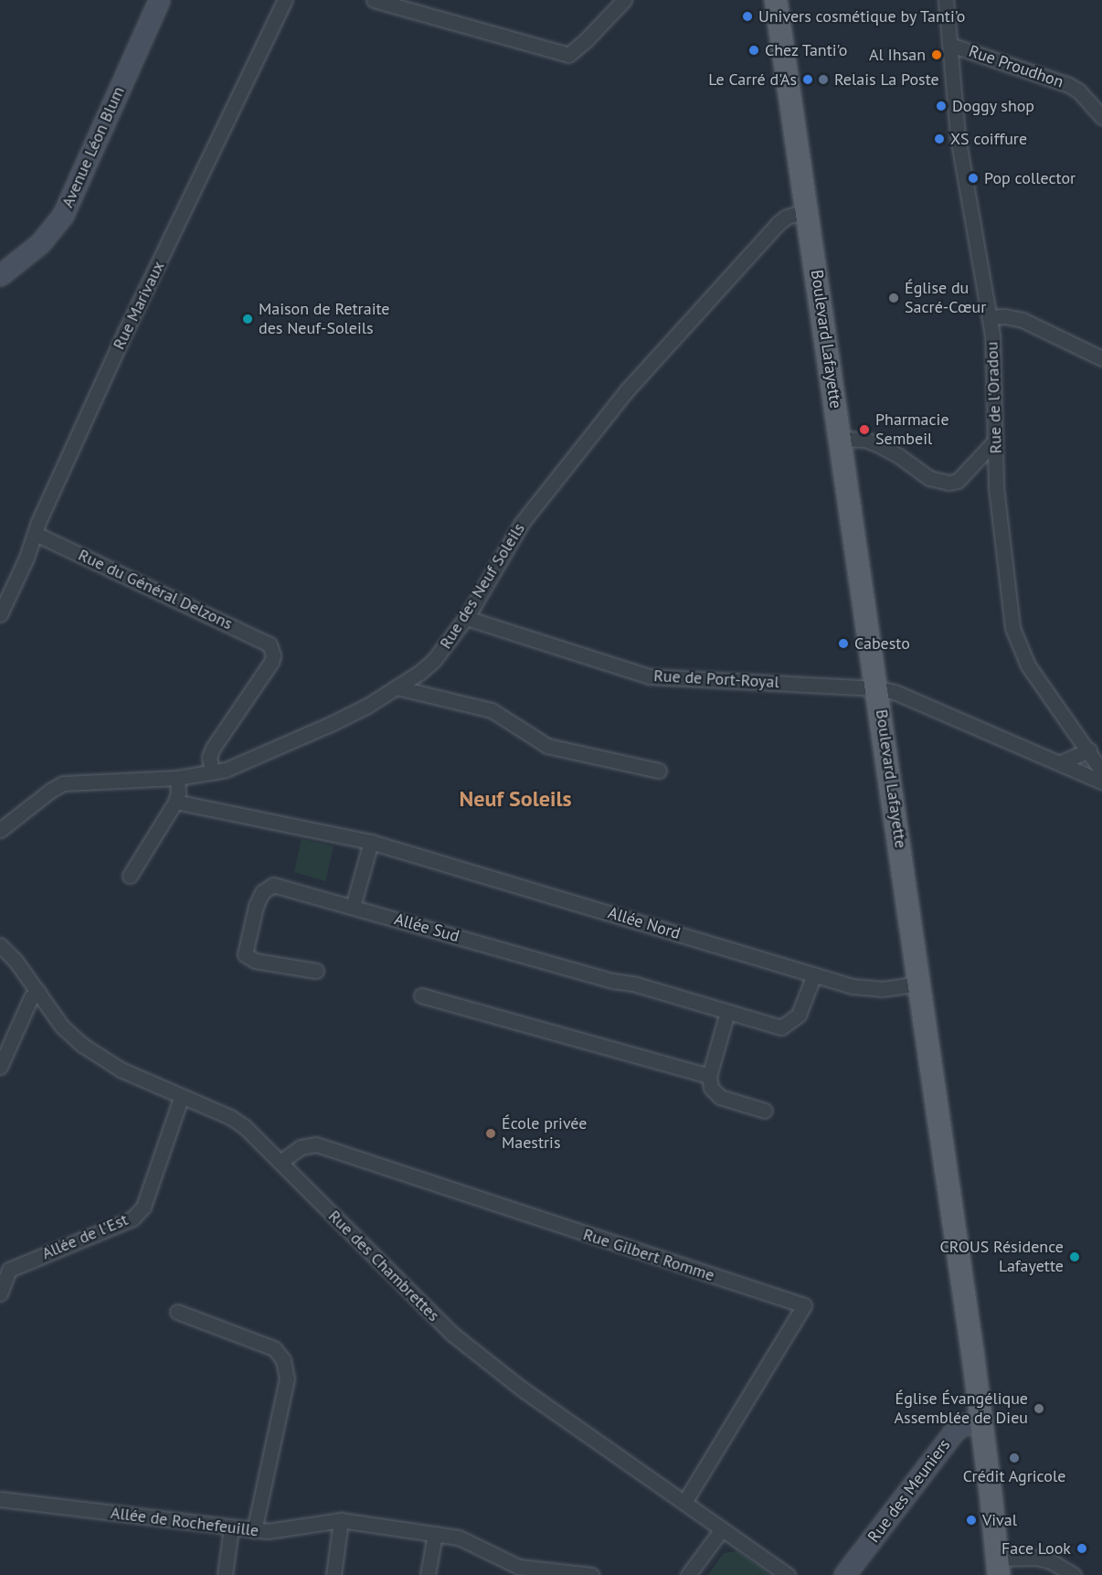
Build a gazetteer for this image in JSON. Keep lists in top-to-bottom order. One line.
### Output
{"streets":{"main road":["Avenue Léon Blum","Boulevard Lafayette","Rue des Meuniers"],"street":["Rue Proudhon","Rue Marivaux","Rue de l'Oradou","Rue des Neuf Soleils","Rue du Général Delzons","Rue de Port-Royal","Allée Nord","Allée Sud","Allée de l'Est","Rue Gilbert Romme","Rue des Chambrettes","Allée de Rochefeuille"]},"crossings":[["Rue Proudhon","Rue de l'Oradou"],["Rue Marivaux","Rue du Général Delzons"],["Boulevard Lafayette","Rue des Neuf Soleils"],["Boulevard Lafayette","Rue de Port-Royal"],["Boulevard Lafayette","Allée Nord"],["Boulevard Lafayette","Rue des Meuniers"],["Rue des Neuf Soleils","Rue du Général Delzons"],["Rue des Neuf Soleils","Rue de Port-Royal"],["Allée Nord","Allée Sud"],["Allée de l'Est","Rue des Chambrettes"],["Rue Gilbert Romme","Rue des Chambrettes"]],"districts":["Neuf Soleils"],"places":["Univers cosmétique by Tanti'o","Chez Tanti'o","Al Ihsan","Le Carré d'As","Relais La Poste","Doggy shop","XS coiffure","Pop collector","Église du Sacré-Cœur","Maison de Retraite des Neuf-Soleils","Pharmacie Sembeil","Cabesto","École privée Maestris","CROUS Résidence Lafayette","Église Évangélique Assemblée de Dieu","Crédit Agricole","Vival","Face Look"]}
